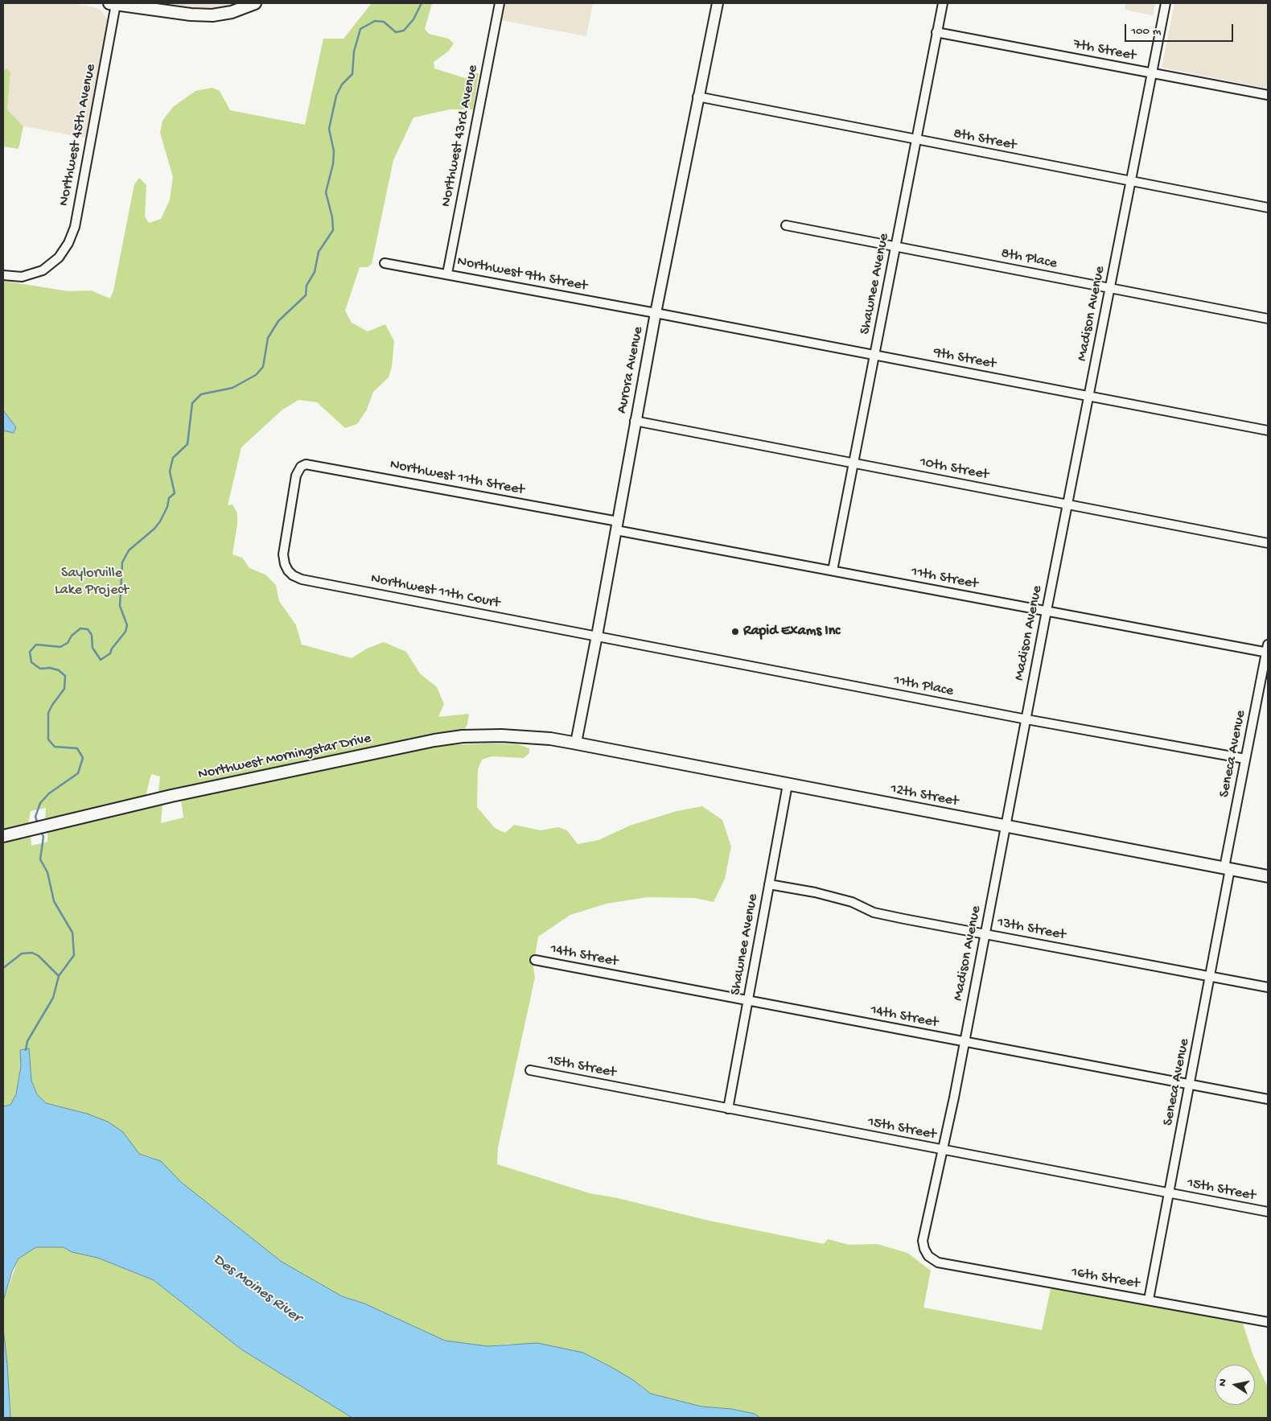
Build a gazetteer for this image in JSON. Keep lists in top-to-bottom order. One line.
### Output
{"streets":{"main road":["Northwest Morningstar Drive","12th Street"],"street":["7th Street","Northwest 45th Avenue","Northwest 43rd Avenue","8th Street","8th Place","Northwest 9th Street","Shawnee Avenue","Madison Avenue","9th Street","Aurora Avenue","10th Street","Northwest 11th Street","11th Street","Northwest 11th Court","11th Place","Seneca Avenue","13th Street","14th Street","15th Street","16th Street"]},"crossings":[["7th Street","Shawnee Avenue"],["7th Street","Madison Avenue"],["Northwest 43rd Avenue","Northwest 9th Street"],["8th Street","Shawnee Avenue"],["8th Street","Madison Avenue"],["8th Street","Aurora Avenue"],["8th Place","Shawnee Avenue"],["8th Place","Madison Avenue"],["Northwest 9th Street","9th Street"],["Northwest 9th Street","Aurora Avenue"],["Shawnee Avenue","9th Street"],["Shawnee Avenue","10th Street"],["Shawnee Avenue","11th Street"],["Shawnee Avenue","12th Street"],["Shawnee Avenue","13th Street"],["Shawnee Avenue","14th Street"],["Shawnee Avenue","15th Street"],["Madison Avenue","9th Street"],["Madison Avenue","10th Street"],["Madison Avenue","11th Street"],["Madison Avenue","11th Place"],["Madison Avenue","12th Street"],["Madison Avenue","13th Street"],["Madison Avenue","14th Street"],["Madison Avenue","15th Street"],["Madison Avenue","16th Street"],["9th Street","Aurora Avenue"],["Aurora Avenue","10th Street"],["Aurora Avenue","Northwest 11th Street"],["Aurora Avenue","11th Street"],["Aurora Avenue","Northwest 11th Court"],["Aurora Avenue","11th Place"],["Aurora Avenue","Northwest Morningstar Drive"],["Aurora Avenue","12th Street"],["Northwest 11th Street","11th Street"],["Northwest 11th Street","Northwest 11th Court"],["11th Street","Seneca Avenue"],["Northwest 11th Court","11th Place"],["11th Place","Seneca Avenue"],["Seneca Avenue","12th Street"],["Seneca Avenue","13th Street"],["Seneca Avenue","14th Street"],["Seneca Avenue","15th Street"],["Seneca Avenue","16th Street"],["Northwest Morningstar Drive","12th Street"]],"water":["Des Moines River"],"parks":["Saylorville Lake Project"],"places":["Rapid Exams Inc"],"scale_bar":"100 m","north":"left"}
